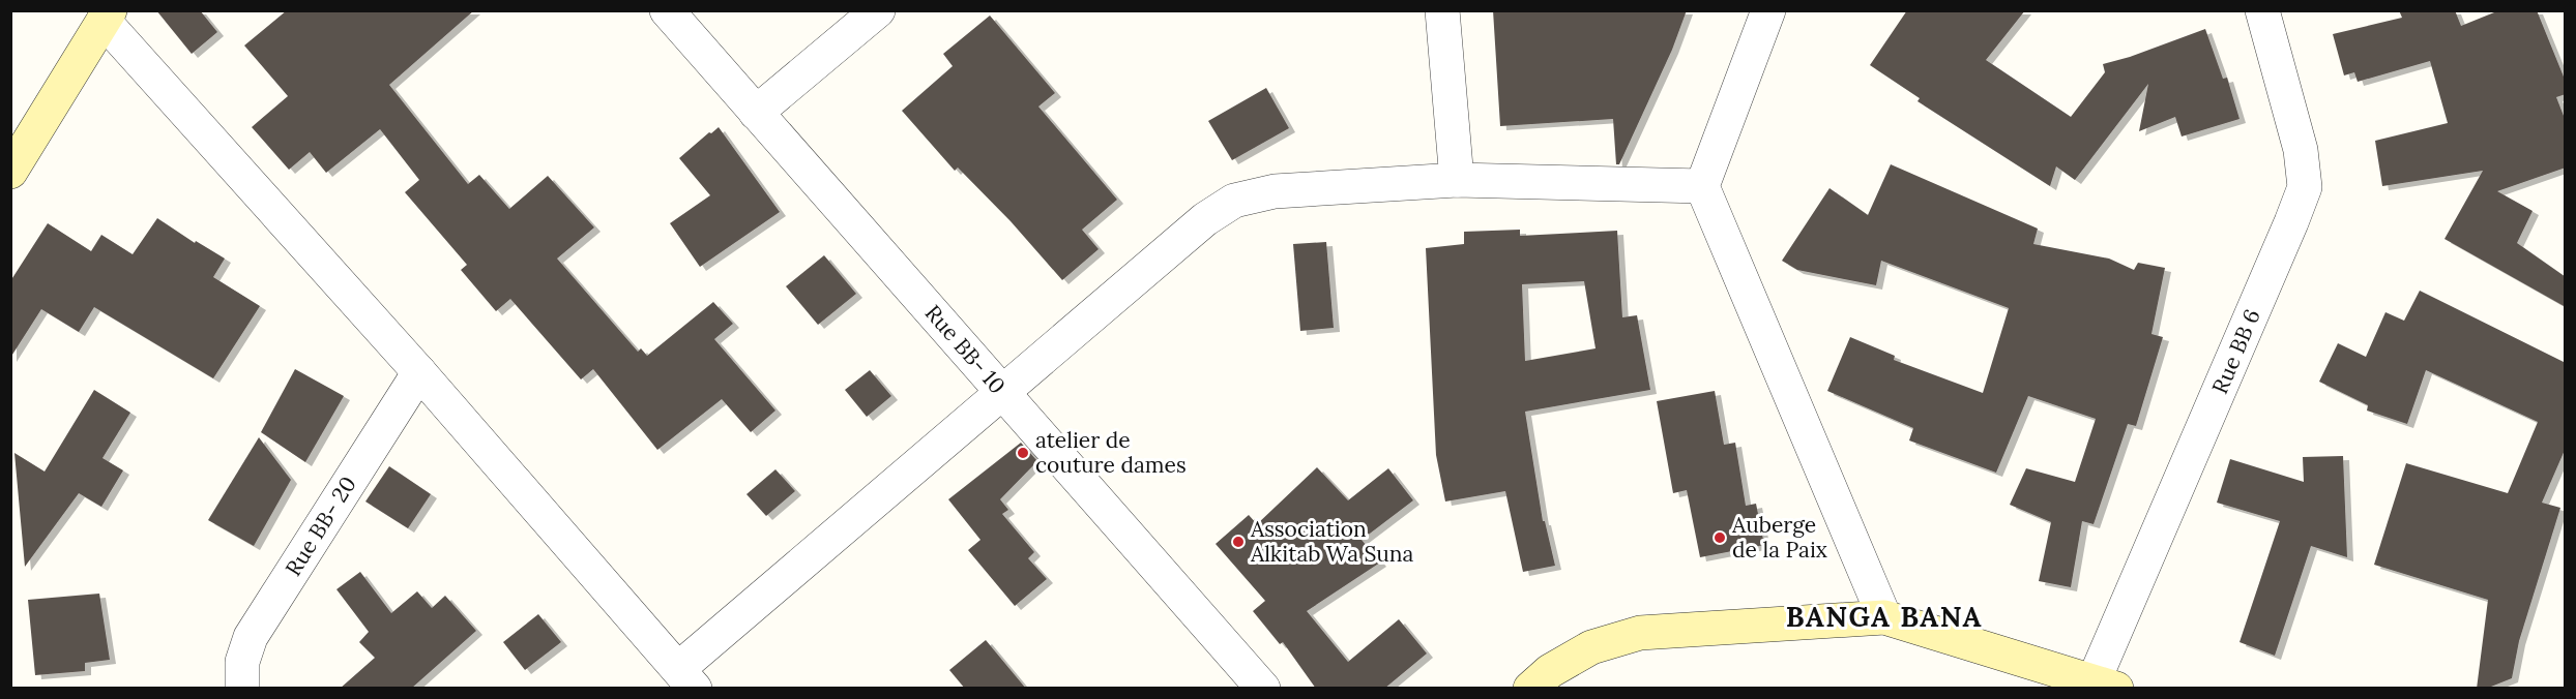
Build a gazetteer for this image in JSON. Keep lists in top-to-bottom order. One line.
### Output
{"streets":{"street":["Rue BB- 10","Rue BB 6","Rue BB- 20"]},"districts":["BANGA BANA"],"places":["atelier de couture dames","Auberge de la Paix","Association Alkitab Wa Suna"]}
